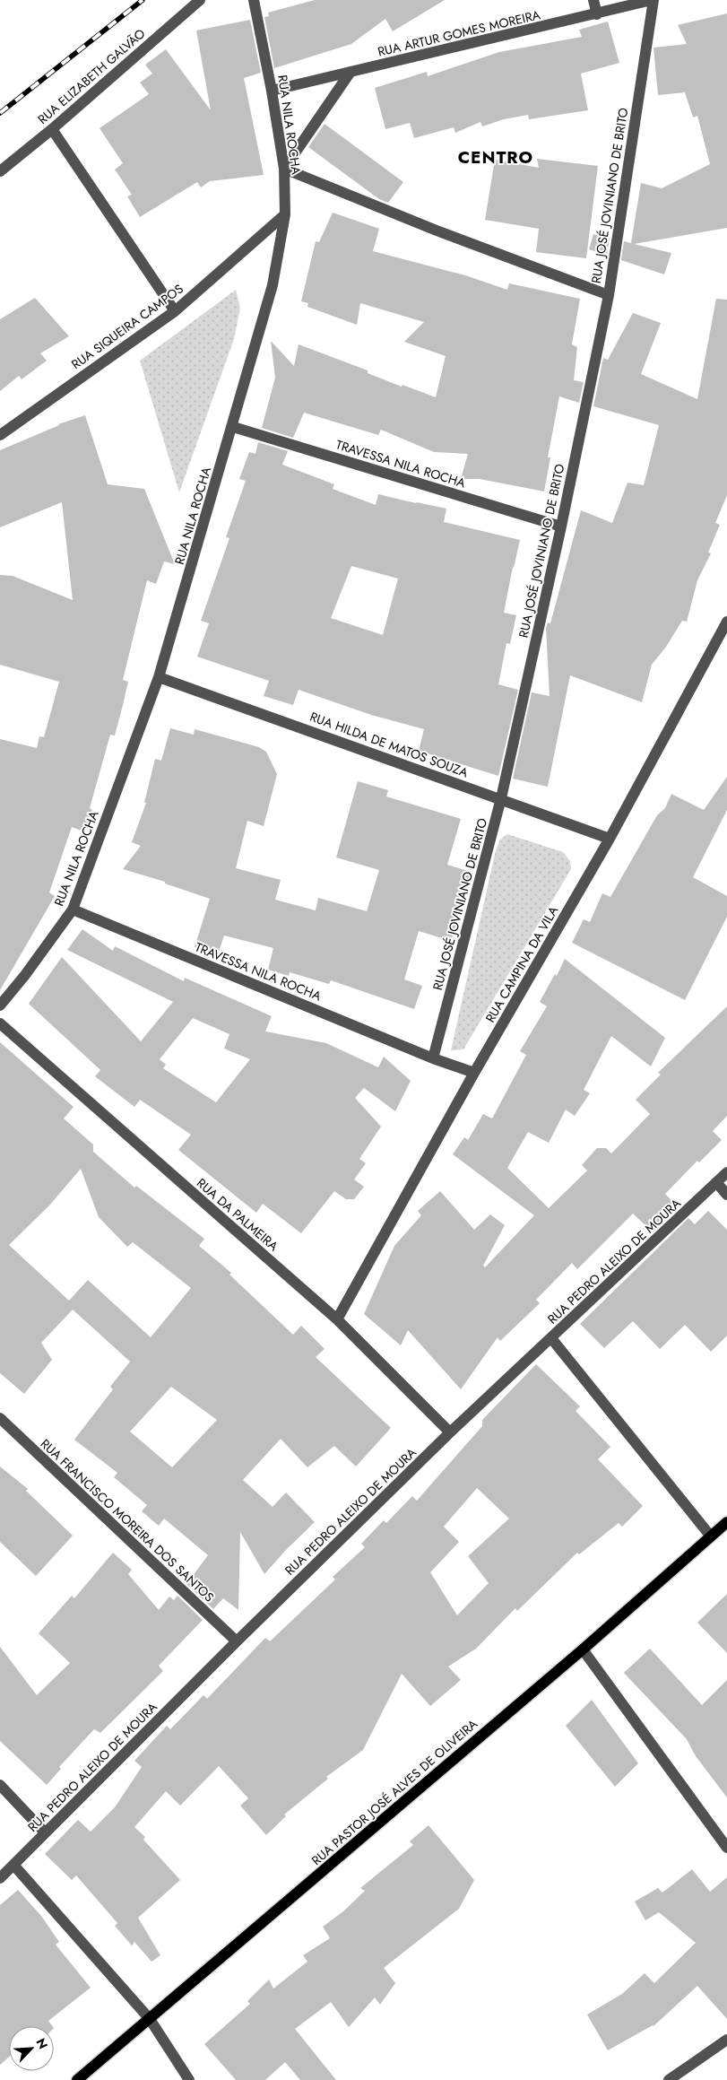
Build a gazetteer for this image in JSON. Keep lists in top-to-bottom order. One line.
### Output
{"streets":{"main road":["RUA PASTOR JOSÉ ALVES DE OLIVEIRA"],"street":["RUA ARTUR GOMES MOREIRA","RUA ELIZABETH GALVÃO","RUA NILA ROCHA","RUA JOSÉ JOVINIANO DE BRITO","RUA SIQUEIRA CAMPOS","TRAVESSA NILA ROCHA","RUA HILDA DE MATOS SOUZA","RUA CAMPINA DA VILA","RUA DA PALMEIRA","RUA PEDRO ALEIXO DE MOURA","RUA FRANCISCO MOREIRA DOS SANTOS"]},"crossings":[["RUA ARTUR GOMES MOREIRA","RUA NILA ROCHA"],["RUA ARTUR GOMES MOREIRA","RUA JOSÉ JOVINIANO DE BRITO"],["RUA NILA ROCHA","RUA SIQUEIRA CAMPOS"],["RUA NILA ROCHA","TRAVESSA NILA ROCHA"],["RUA NILA ROCHA","RUA HILDA DE MATOS SOUZA"],["RUA JOSÉ JOVINIANO DE BRITO","TRAVESSA NILA ROCHA"],["RUA JOSÉ JOVINIANO DE BRITO","RUA HILDA DE MATOS SOUZA"],["RUA HILDA DE MATOS SOUZA","RUA CAMPINA DA VILA"],["RUA CAMPINA DA VILA","RUA DA PALMEIRA"],["RUA DA PALMEIRA","RUA PEDRO ALEIXO DE MOURA"],["RUA PEDRO ALEIXO DE MOURA","RUA FRANCISCO MOREIRA DOS SANTOS"]],"districts":["CENTRO"],"north":"top right"}
